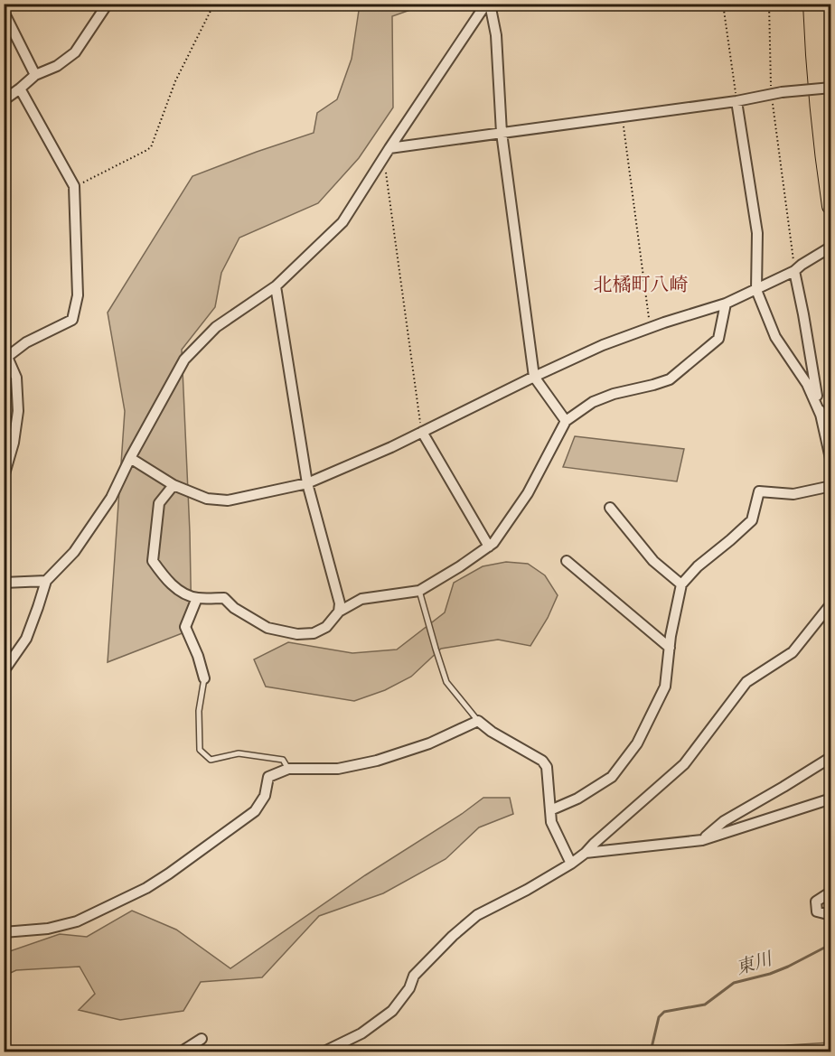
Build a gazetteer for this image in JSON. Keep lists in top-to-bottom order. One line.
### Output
{"districts":["北橘町八崎"],"water":["東川"]}
